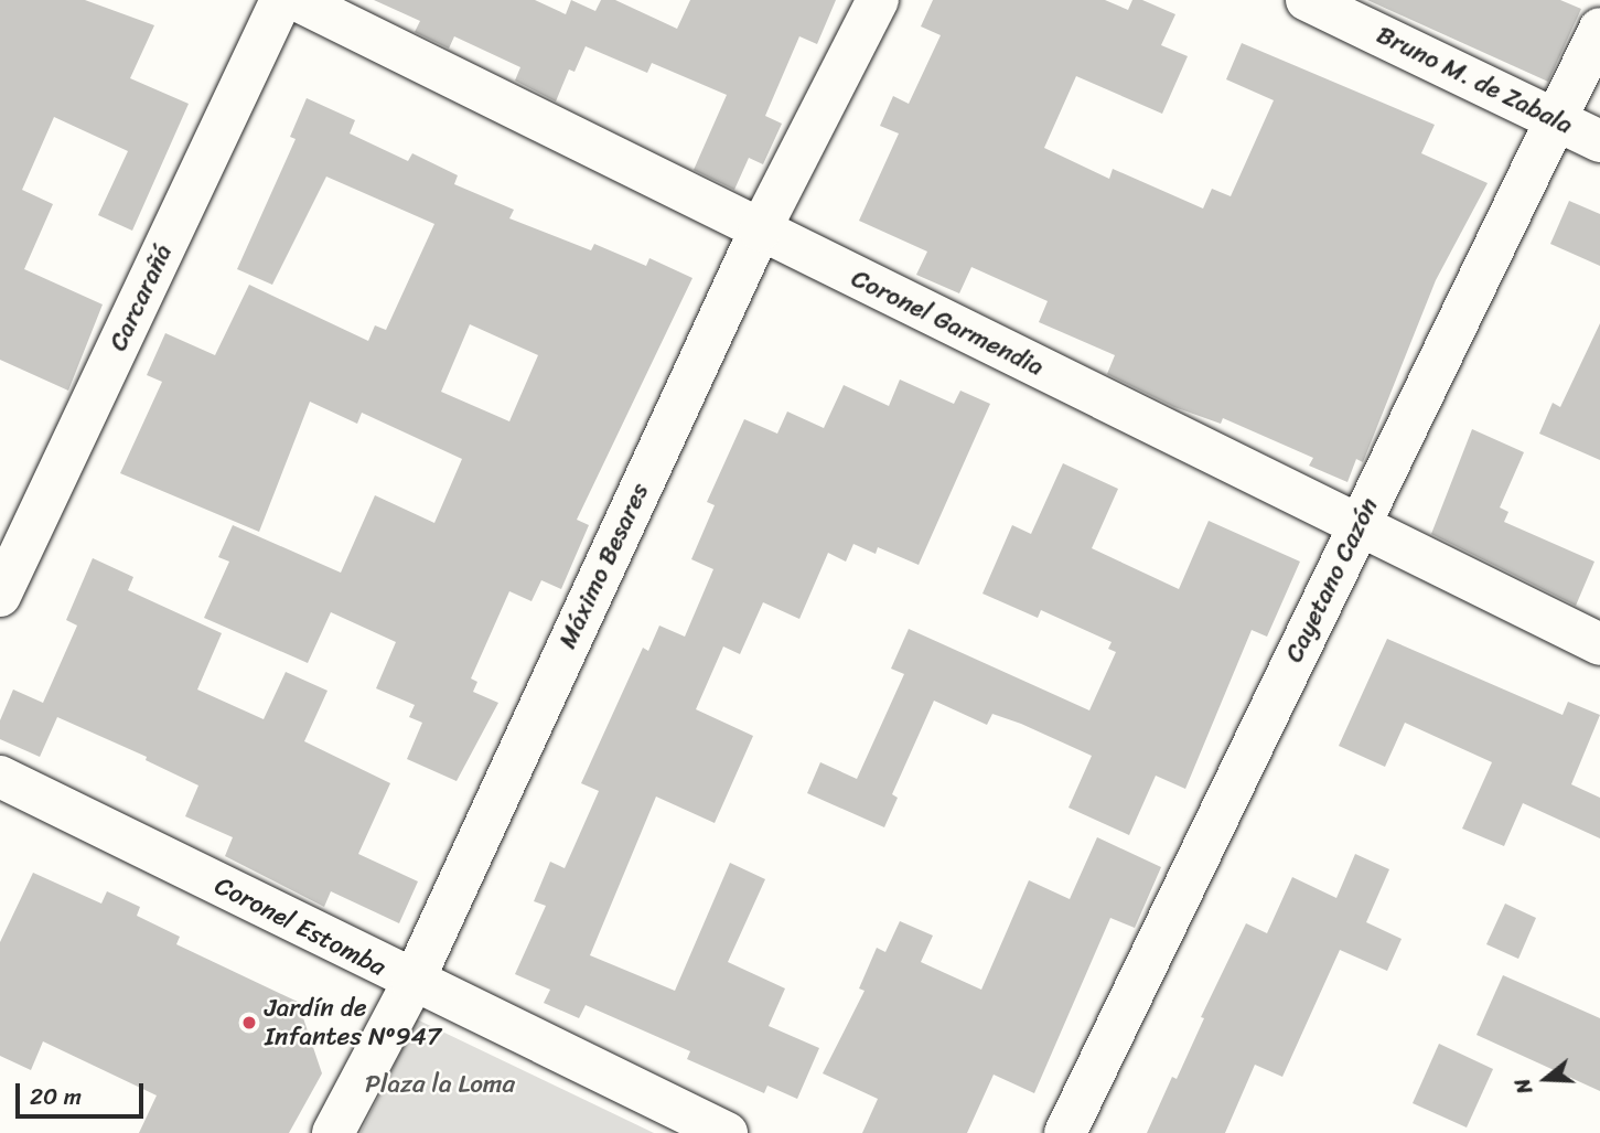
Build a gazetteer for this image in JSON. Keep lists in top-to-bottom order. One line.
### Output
{"streets":{"street":["Bruno M. de Zabala","Carcarañá","Coronel Garmendia","Máximo Besares","Cayetano Cazón","Coronel Estomba"]},"crossings":[["Bruno M. de Zabala","Cayetano Cazón"],["Coronel Garmendia","Máximo Besares"],["Coronel Garmendia","Cayetano Cazón"],["Máximo Besares","Coronel Estomba"]],"parks":["Plaza la Loma"],"places":["Jardín de Infantes Nº947"],"scale_bar":"20 m","north":"left"}
